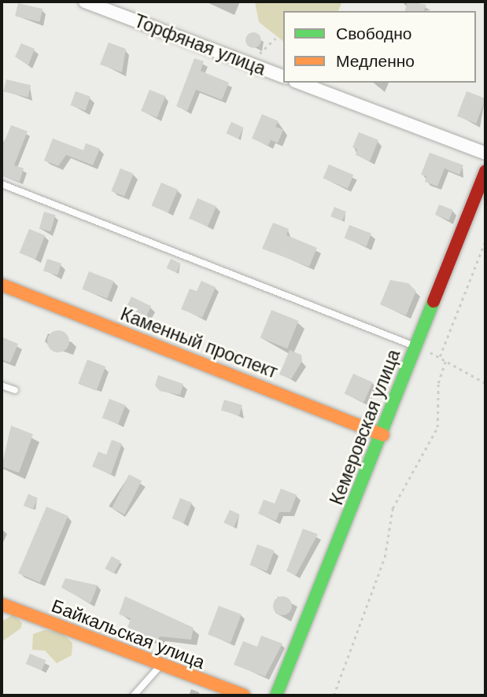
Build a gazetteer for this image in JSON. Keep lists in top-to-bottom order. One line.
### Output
{"streets":{"street":["Торфяная улица","Каменный проспект","Кемеровская улица","Байкальская улица"]},"crossings":[["Каменный проспект","Кемеровская улица"]],"legend":["Свободно","Медленно"]}
